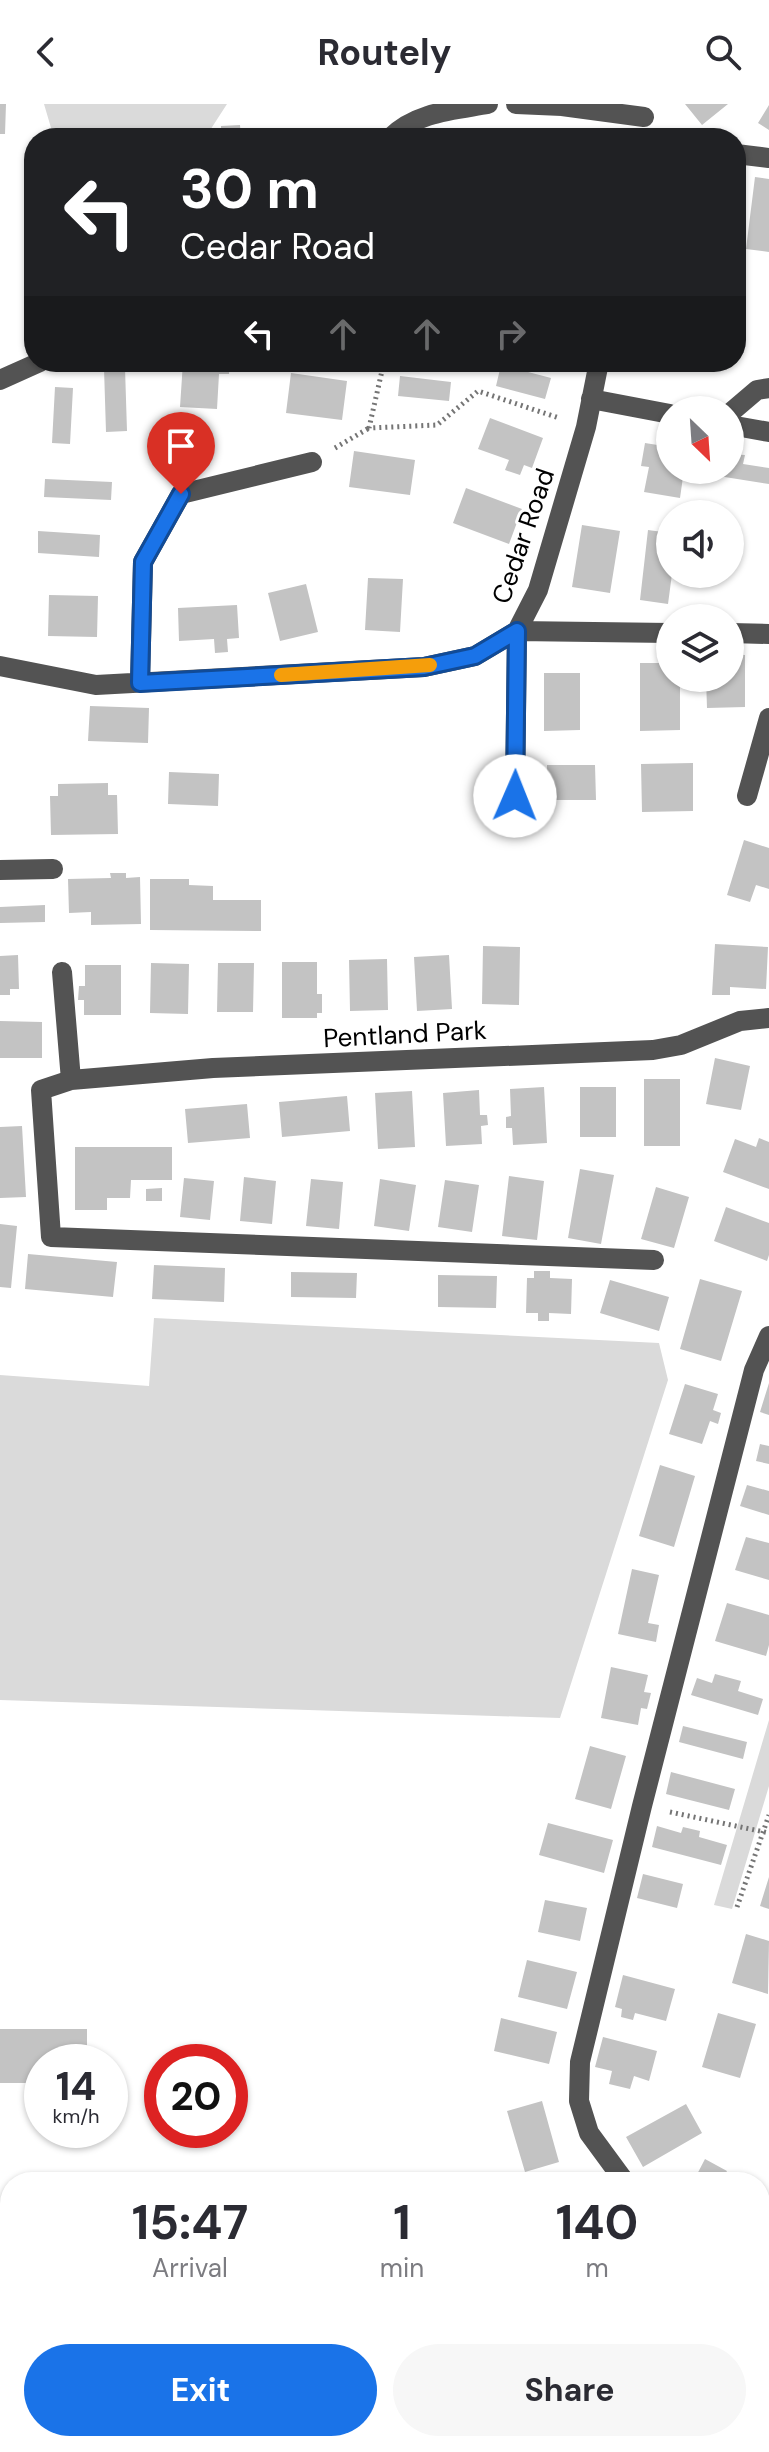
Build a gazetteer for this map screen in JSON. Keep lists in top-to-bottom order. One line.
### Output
{"streets":{"lane":["Cedar Road","Pentland Park"]},"north":"bottom right","page":{"header":"Routely","turn":["30 m","Cedar Road"],"speed":"14 km/h","limit":"20","eta":["15:47","Arrival","1","min","140","m"],"buttons":["Exit","Share"]}}
